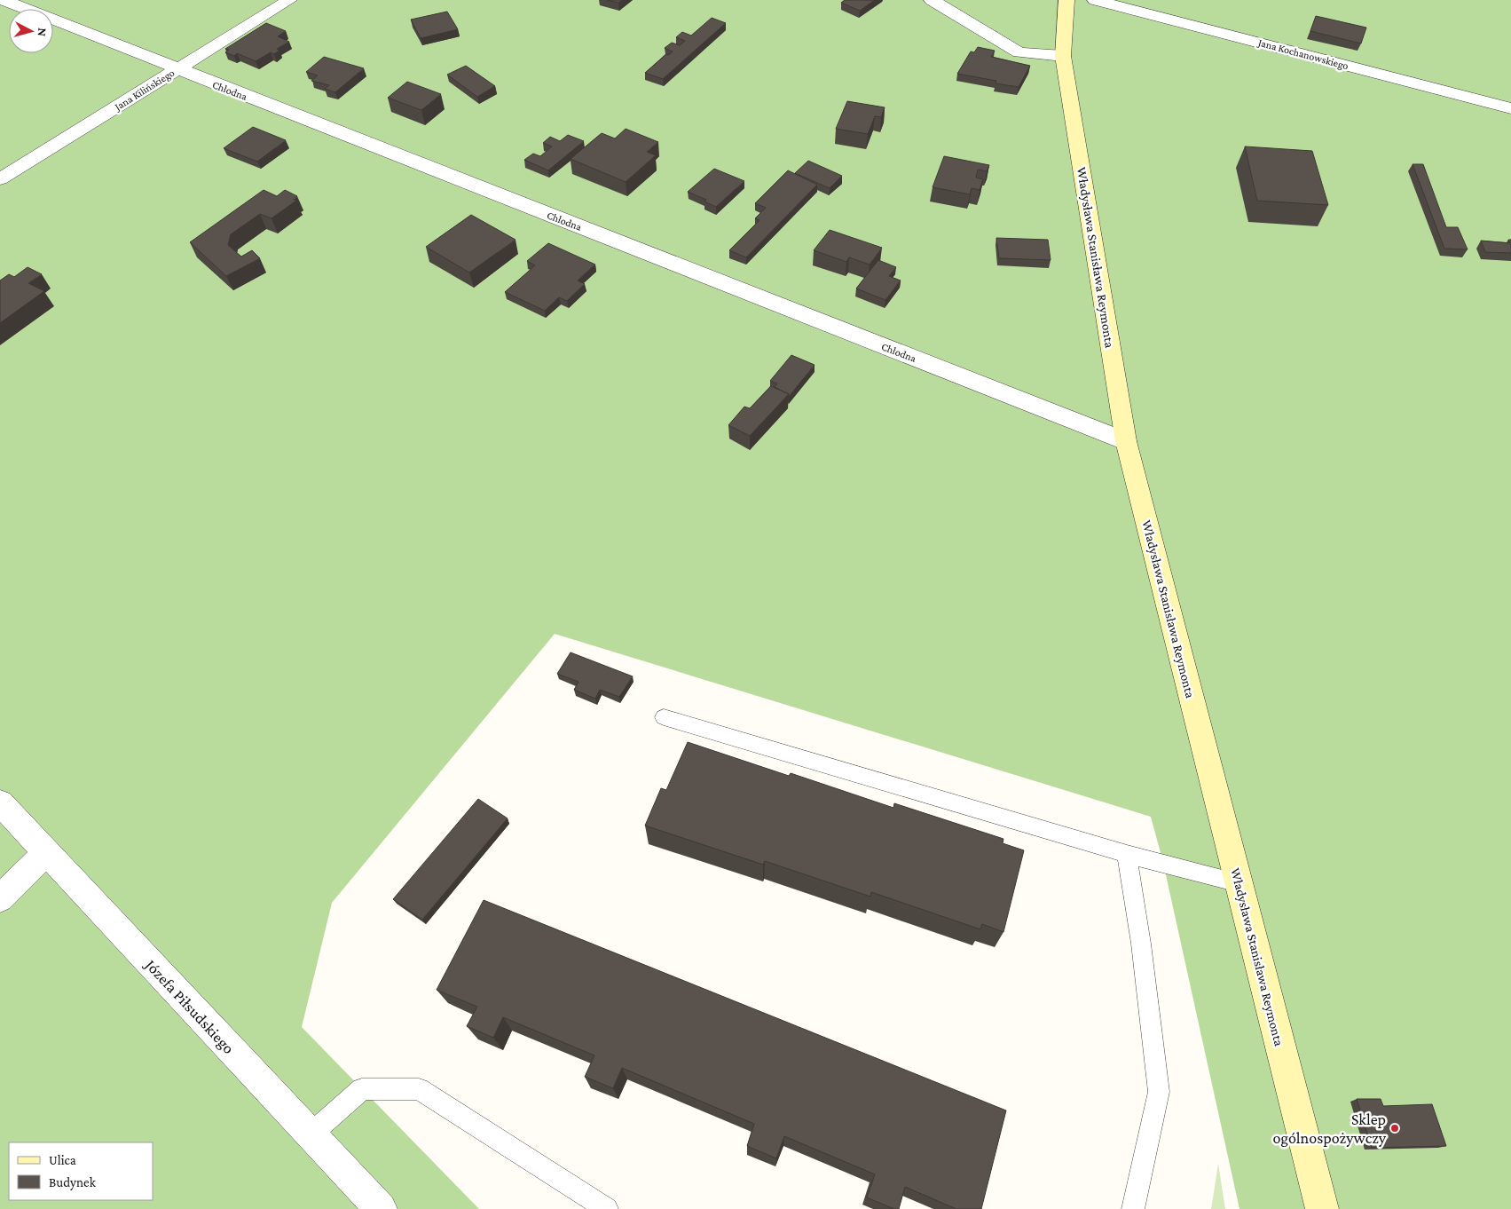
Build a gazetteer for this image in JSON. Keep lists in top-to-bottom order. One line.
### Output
{"streets":{"street":["Jana Kochanowskiego","Jana Kilińskiego","Chłodna","Władysława Stanisława Reymonta","Józefa Piłsudskiego"]},"crossings":[["Jana Kilińskiego","Chłodna"],["Chłodna","Władysława Stanisława Reymonta"]],"places":["Sklep ogólnospożywczy"],"legend":["Ulica","Budynek"],"north":"right"}
